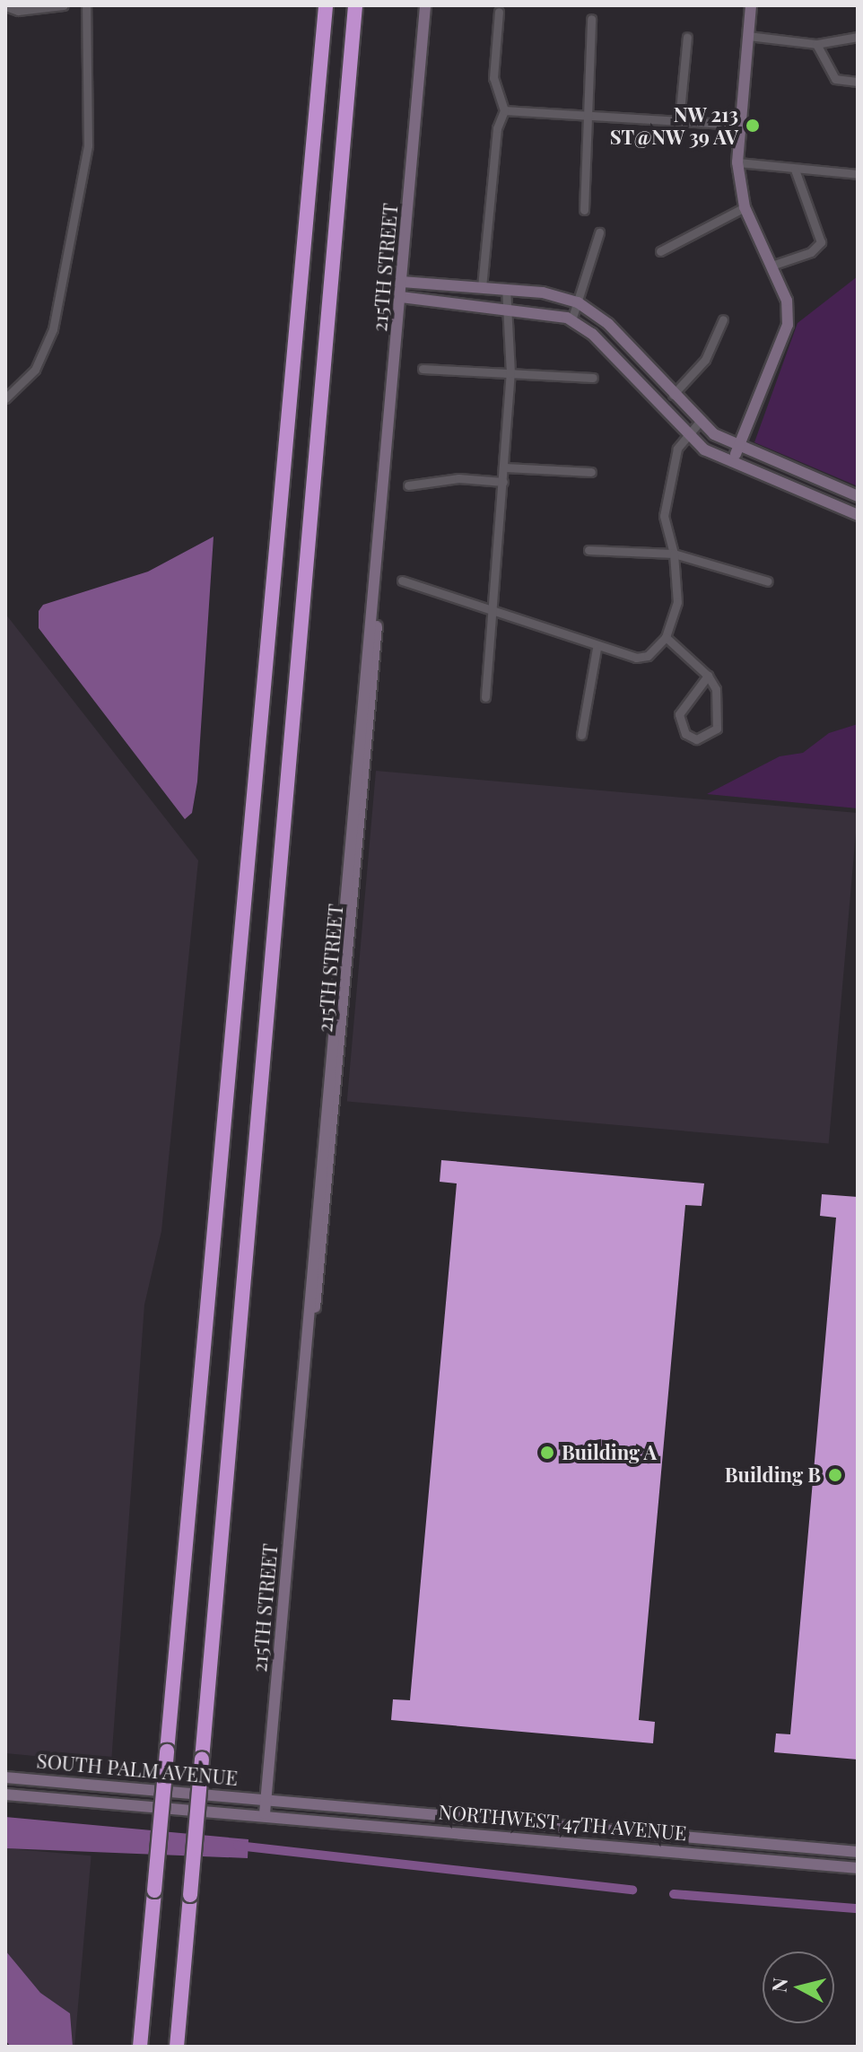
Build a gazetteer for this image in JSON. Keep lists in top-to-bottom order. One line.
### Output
{"streets":{"street":["215TH STREET","SOUTH PALM AVENUE","NORTHWEST 47TH AVENUE"]},"crossings":[["215TH STREET","SOUTH PALM AVENUE"],["215TH STREET","NORTHWEST 47TH AVENUE"],["SOUTH PALM AVENUE","NORTHWEST 47TH AVENUE"]],"places":["NW 213 ST@NW 39 AV","Building A","Building B"],"north":"left"}
